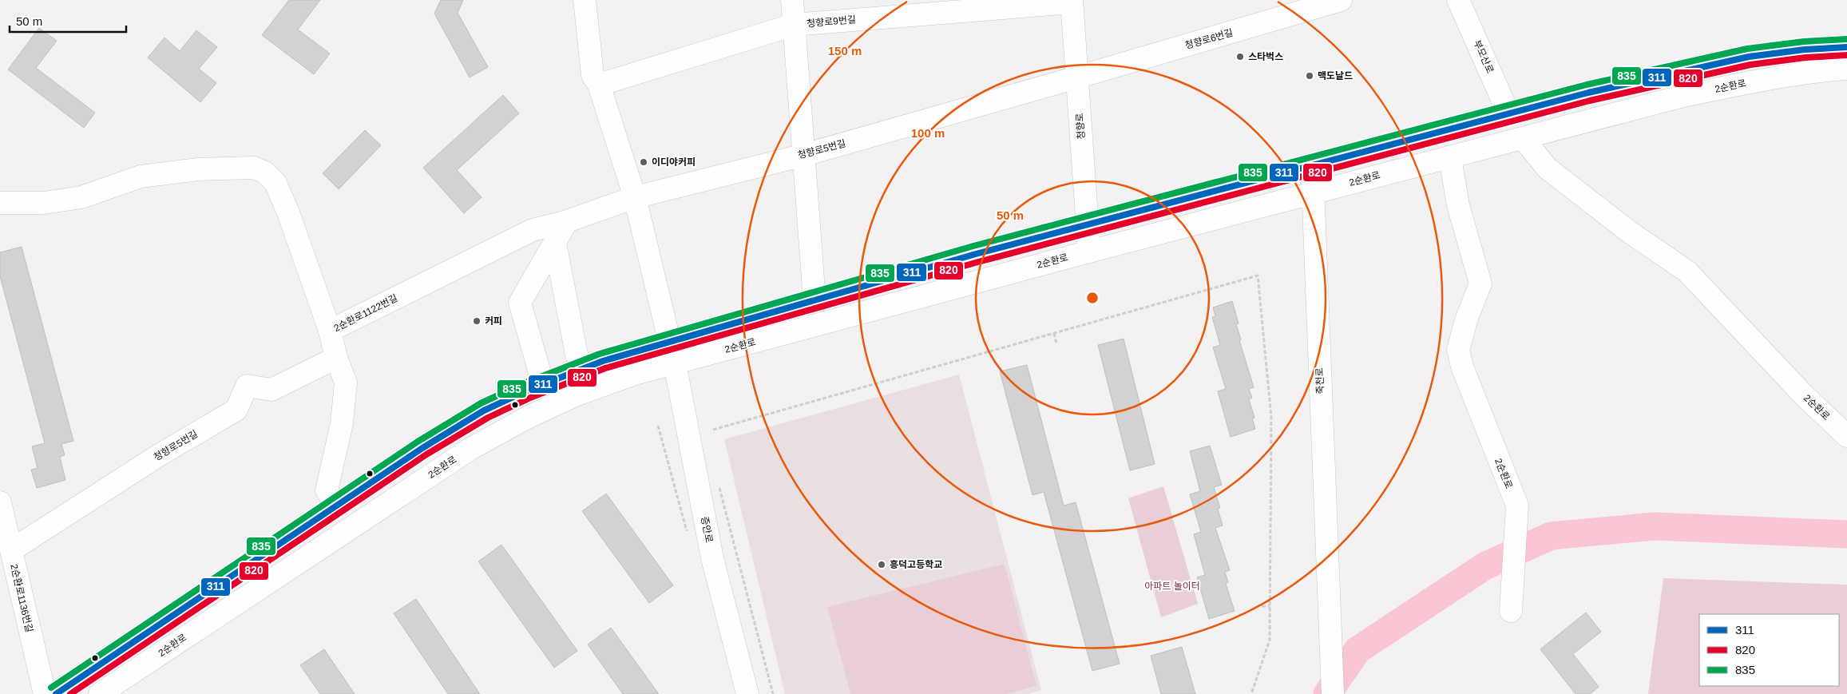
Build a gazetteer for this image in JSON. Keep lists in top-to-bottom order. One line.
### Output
{"streets":{"street":["청향로9번길","청향로6번길","부모산로","2순환로","청향로","청향로5번길","2순환로1122번길","죽천로","증안로","2순환로1136번길"]},"crossings":[["청향로9번길","청향로"],["청향로9번길","증안로"],["청향로6번길","청향로"],["청향로6번길","청향로5번길"],["2순환로","청향로"],["2순환로","죽천로"],["2순환로","증안로"],["청향로","청향로5번길"],["청향로5번길","2순환로1122번길"],["청향로5번길","증안로"],["청향로5번길","2순환로1136번길"]],"parks":["아파트 놀이터"],"places":["스타벅스","맥도날드","이디야커피","커피","흥덕고등학교"],"lines":["transit line 835","transit line 311","transit line 820"],"legend":["311","820","835"],"scale_bar":"50 m","rings":["150 m","100 m","50 m"]}
